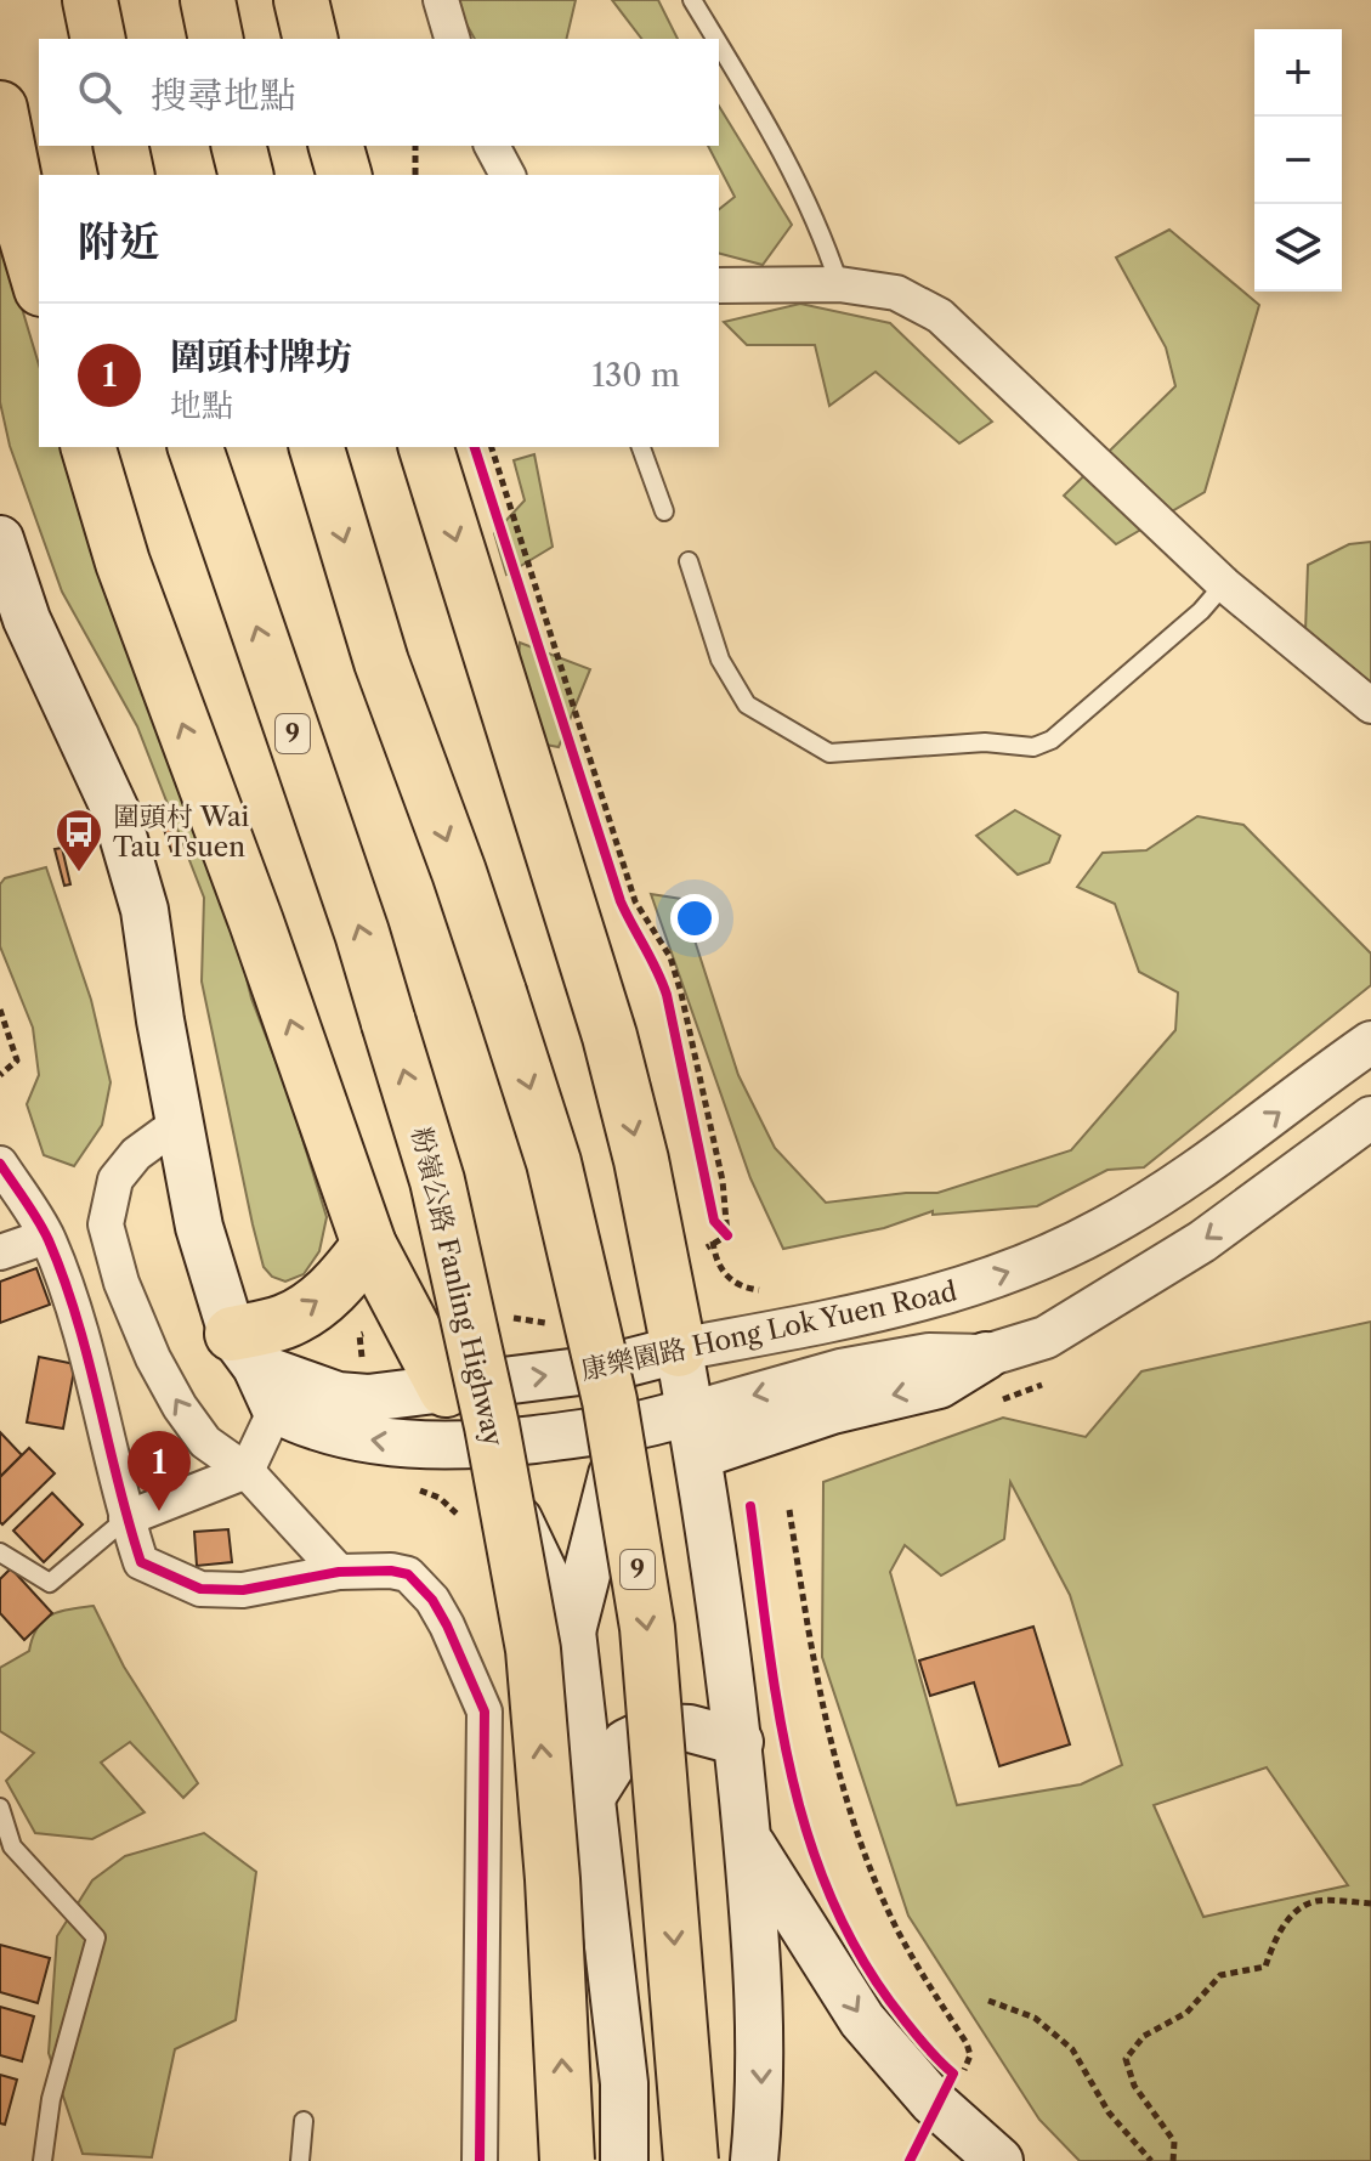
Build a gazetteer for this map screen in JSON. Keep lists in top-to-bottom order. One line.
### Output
{"streets":{"highway":["9","粉嶺公路 Fanling Highway"],"main road":["康樂園路 Hong Lok Yuen Road"]},"places":{"bus stop":["圍頭村 Wai Tau Tsuen"]},"page":{"map_buttons":["+","−"],"search":"搜尋地點","heading":"附近","list":[{"mark":"1","name":"圍頭村牌坊","note":"地點","value":"130 m"}],"pins":"1"}}
